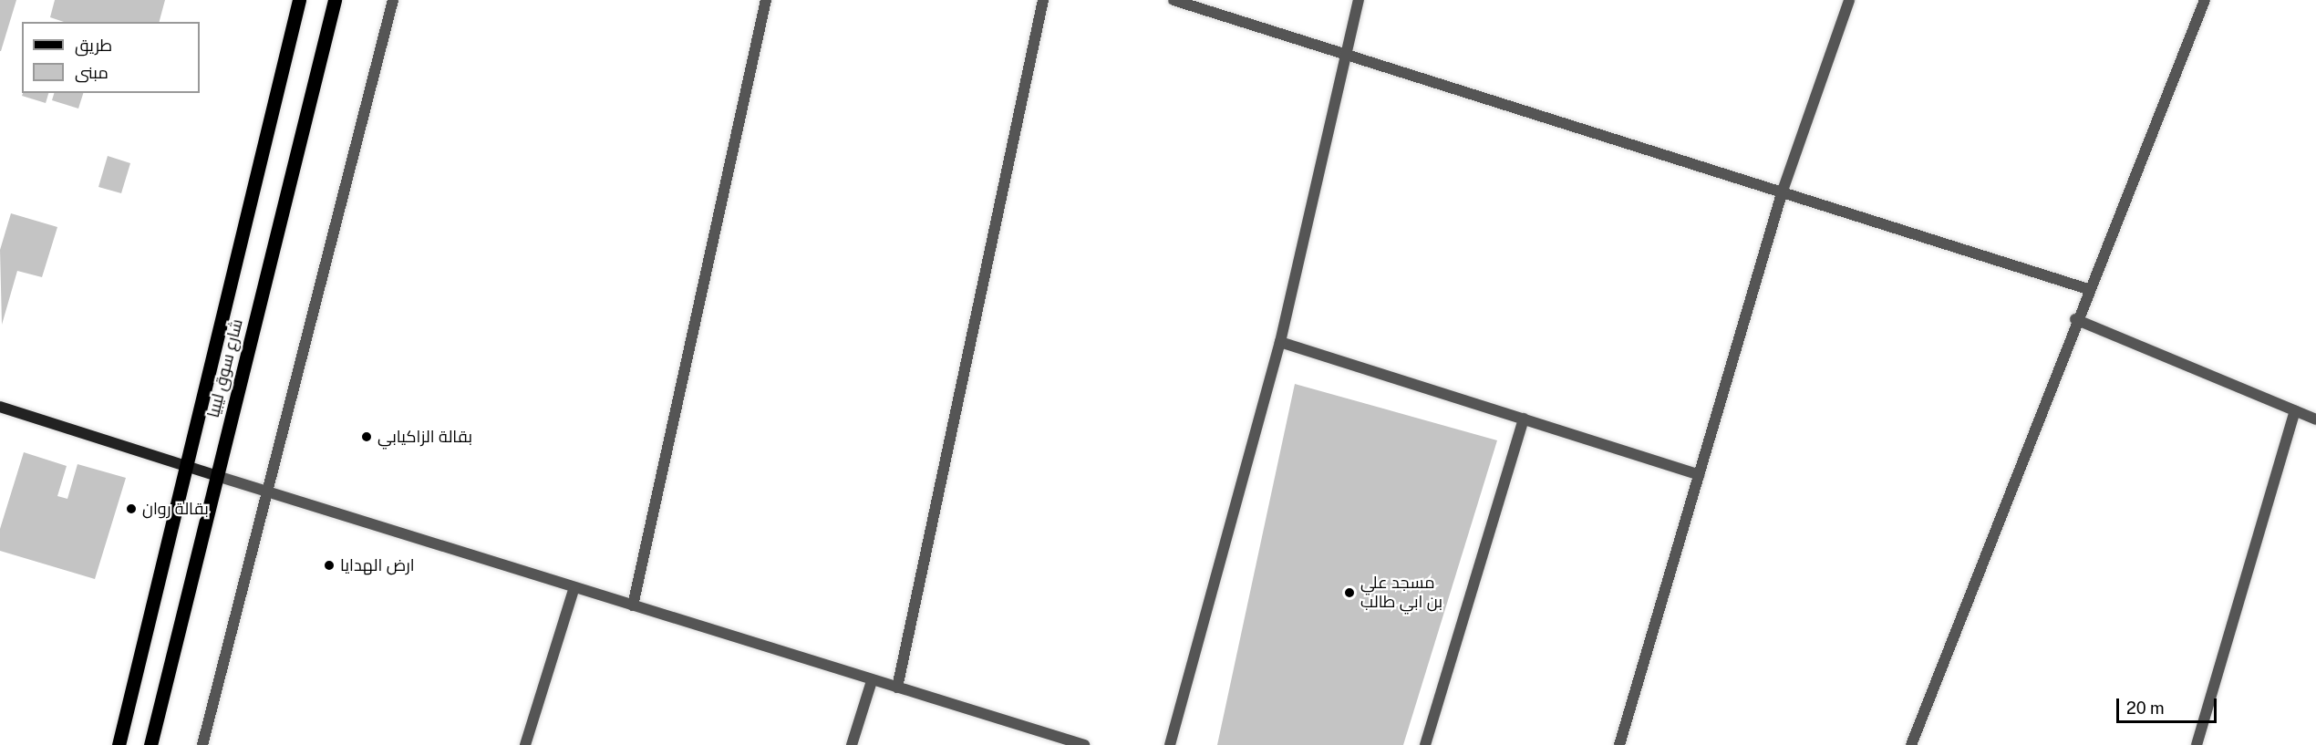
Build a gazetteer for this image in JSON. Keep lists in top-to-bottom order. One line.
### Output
{"streets":{"main road":["شارع سوق ليبيا"]},"places":["بقالة الزاكيابي","بقالة روان","ارض الهدايا","مسجد علي بن ابي طالب"],"legend":["طريق","مبنى"],"scale_bar":"20 m"}
